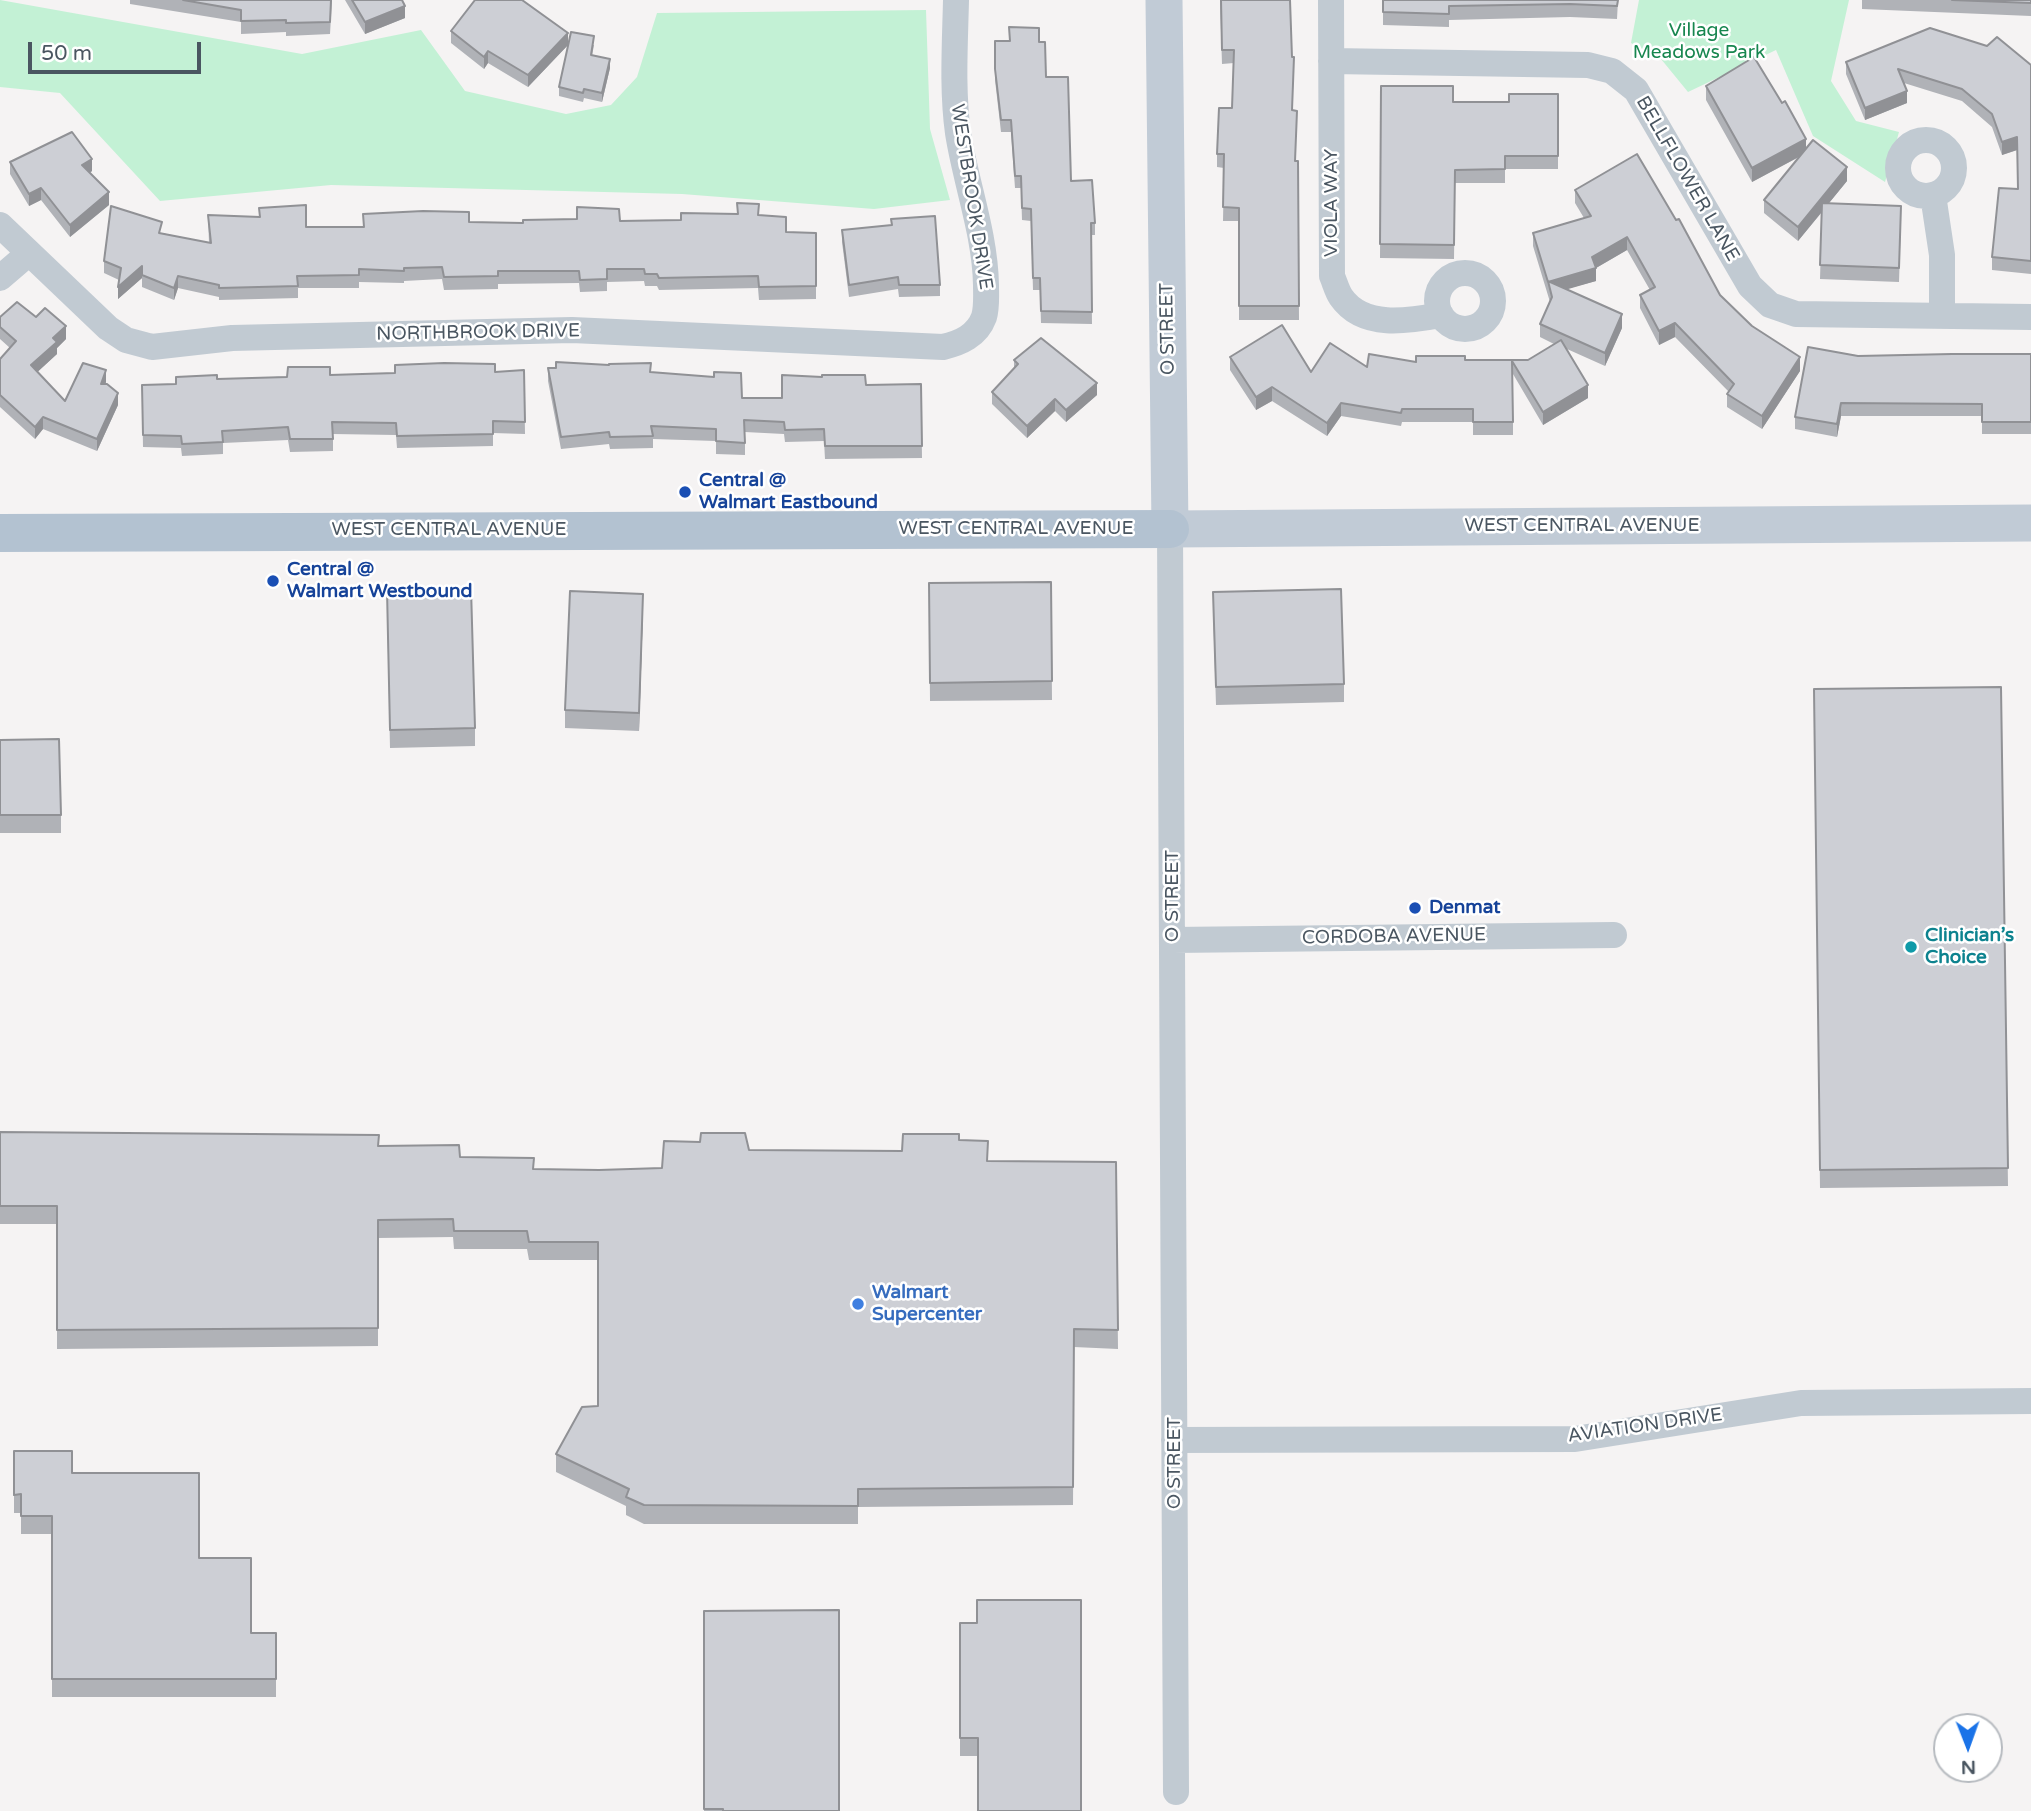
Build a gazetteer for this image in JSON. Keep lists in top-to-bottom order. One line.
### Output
{"streets":{"main road":["O STREET","WEST CENTRAL AVENUE"],"street":["BELLFLOWER LANE","WESTBROOK DRIVE","VIOLA WAY","NORTHBROOK DRIVE","CORDOBA AVENUE","AVIATION DRIVE"]},"crossings":[["BELLFLOWER LANE","VIOLA WAY"],["WESTBROOK DRIVE","NORTHBROOK DRIVE"],["O STREET","WEST CENTRAL AVENUE"],["O STREET","CORDOBA AVENUE"],["O STREET","AVIATION DRIVE"]],"parks":["Village Meadows Park"],"places":["Central @ Walmart Eastbound","Central @ Walmart Westbound","Denmat","Clinician’s Choice","Walmart Supercenter"],"scale_bar":"50 m","north":"bottom"}
